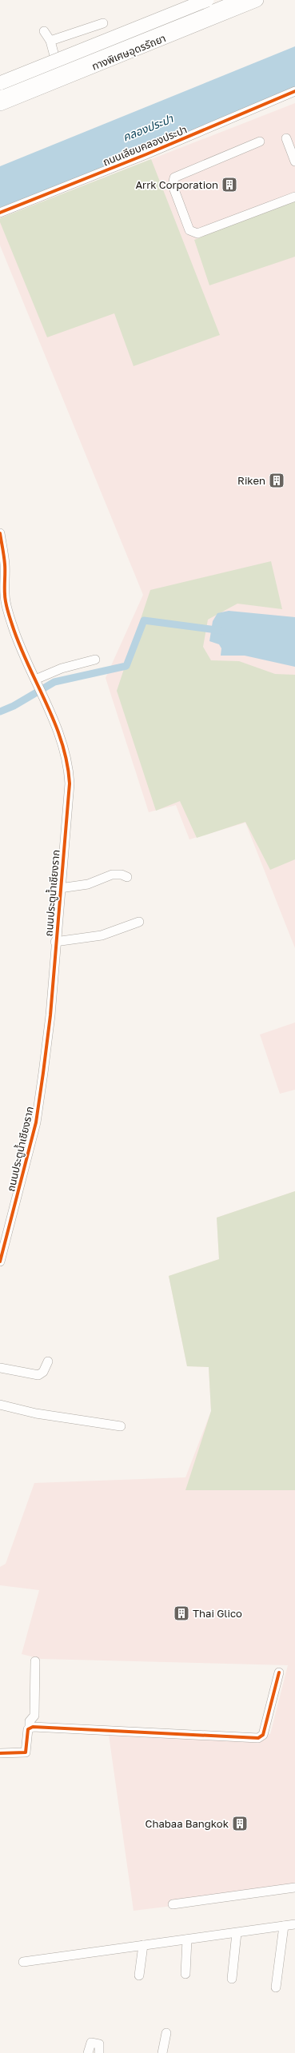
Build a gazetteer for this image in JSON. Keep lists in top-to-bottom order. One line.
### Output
{"streets":{"highway":["ทางพิเศษอุดรรัถยา"],"street":["ถนนเลียบคลองประปา","ถนนประตูน้ำเชียงราก"]},"water":["คลองประปา"],"places":{"building":["Arrk Corporation","Riken","Thai Glico","Chabaa Bangkok"]}}
